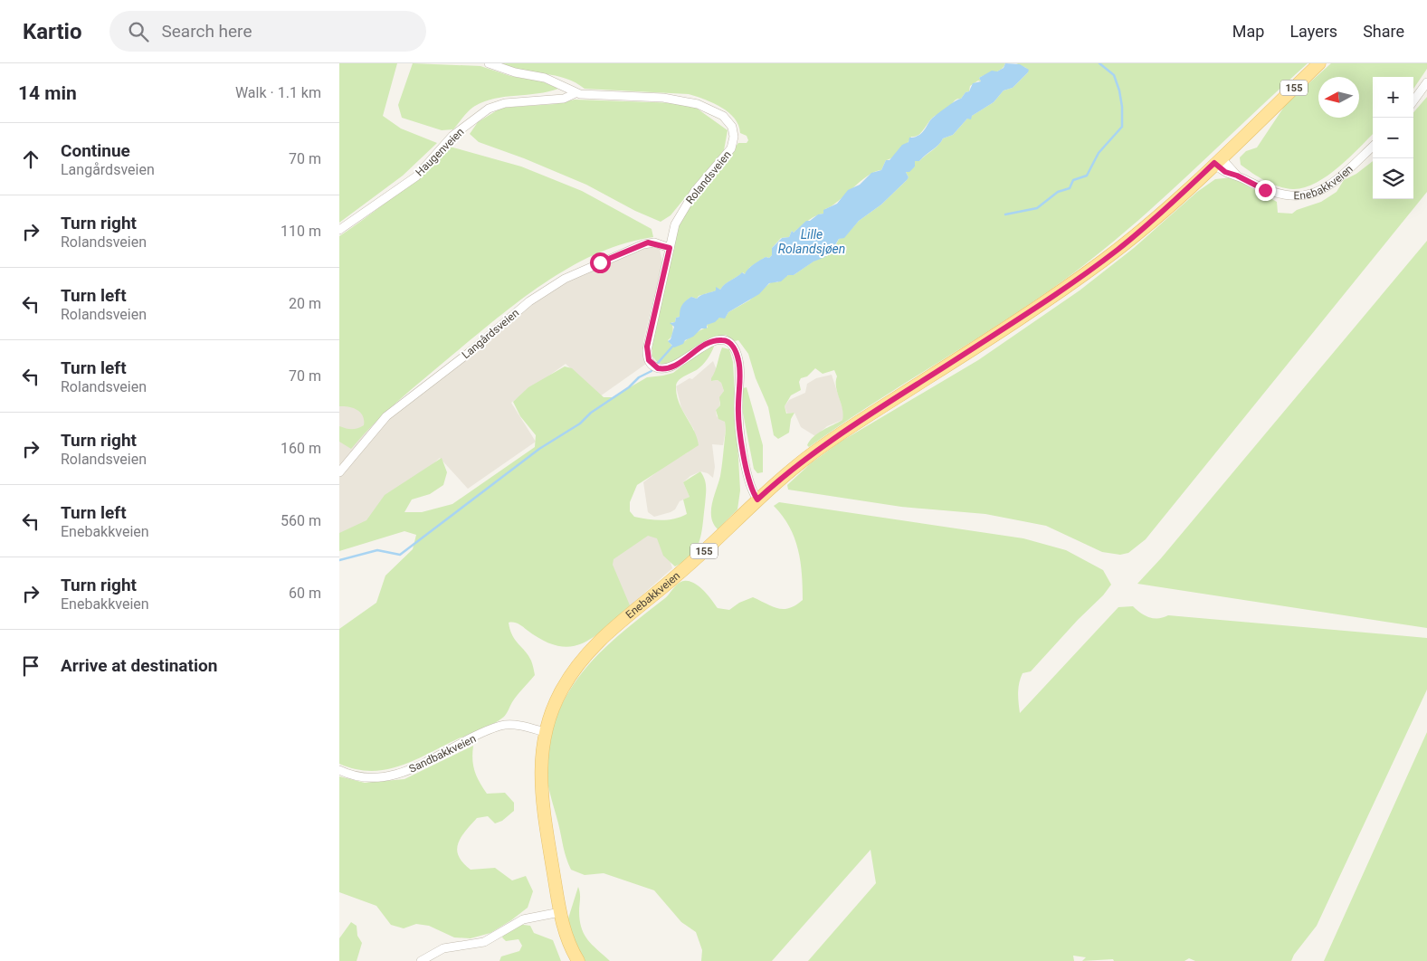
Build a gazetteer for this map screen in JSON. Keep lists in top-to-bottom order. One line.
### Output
{"streets":{"main road":["155","Enebakkveien"],"street":["Haugenveien","Rolandsveien","Langårdsveien","Sandbakkveien"]},"crossings":[["Haugenveien","Rolandsveien"],["Rolandsveien","Enebakkveien"],["Rolandsveien","Langårdsveien"],["Enebakkveien","Sandbakkveien"]],"water":["Lille Rolandsjøen"],"north":"left","page":{"header":"Kartio","search":"Search here","nav":["Map","Layers","Share"],"heading":["14 min","Walk · 1.1 km"],"map_buttons":["+","−"],"list":[["Continue","Langårdsveien","70 m"],["Turn right","Rolandsveien","110 m"],["Turn left","Rolandsveien","20 m"],["Turn left","Rolandsveien","70 m"],["Turn right","Rolandsveien","160 m"],["Turn left","Enebakkveien","560 m"],["Turn right","Enebakkveien","60 m"],"Arrive at destination"]}}
